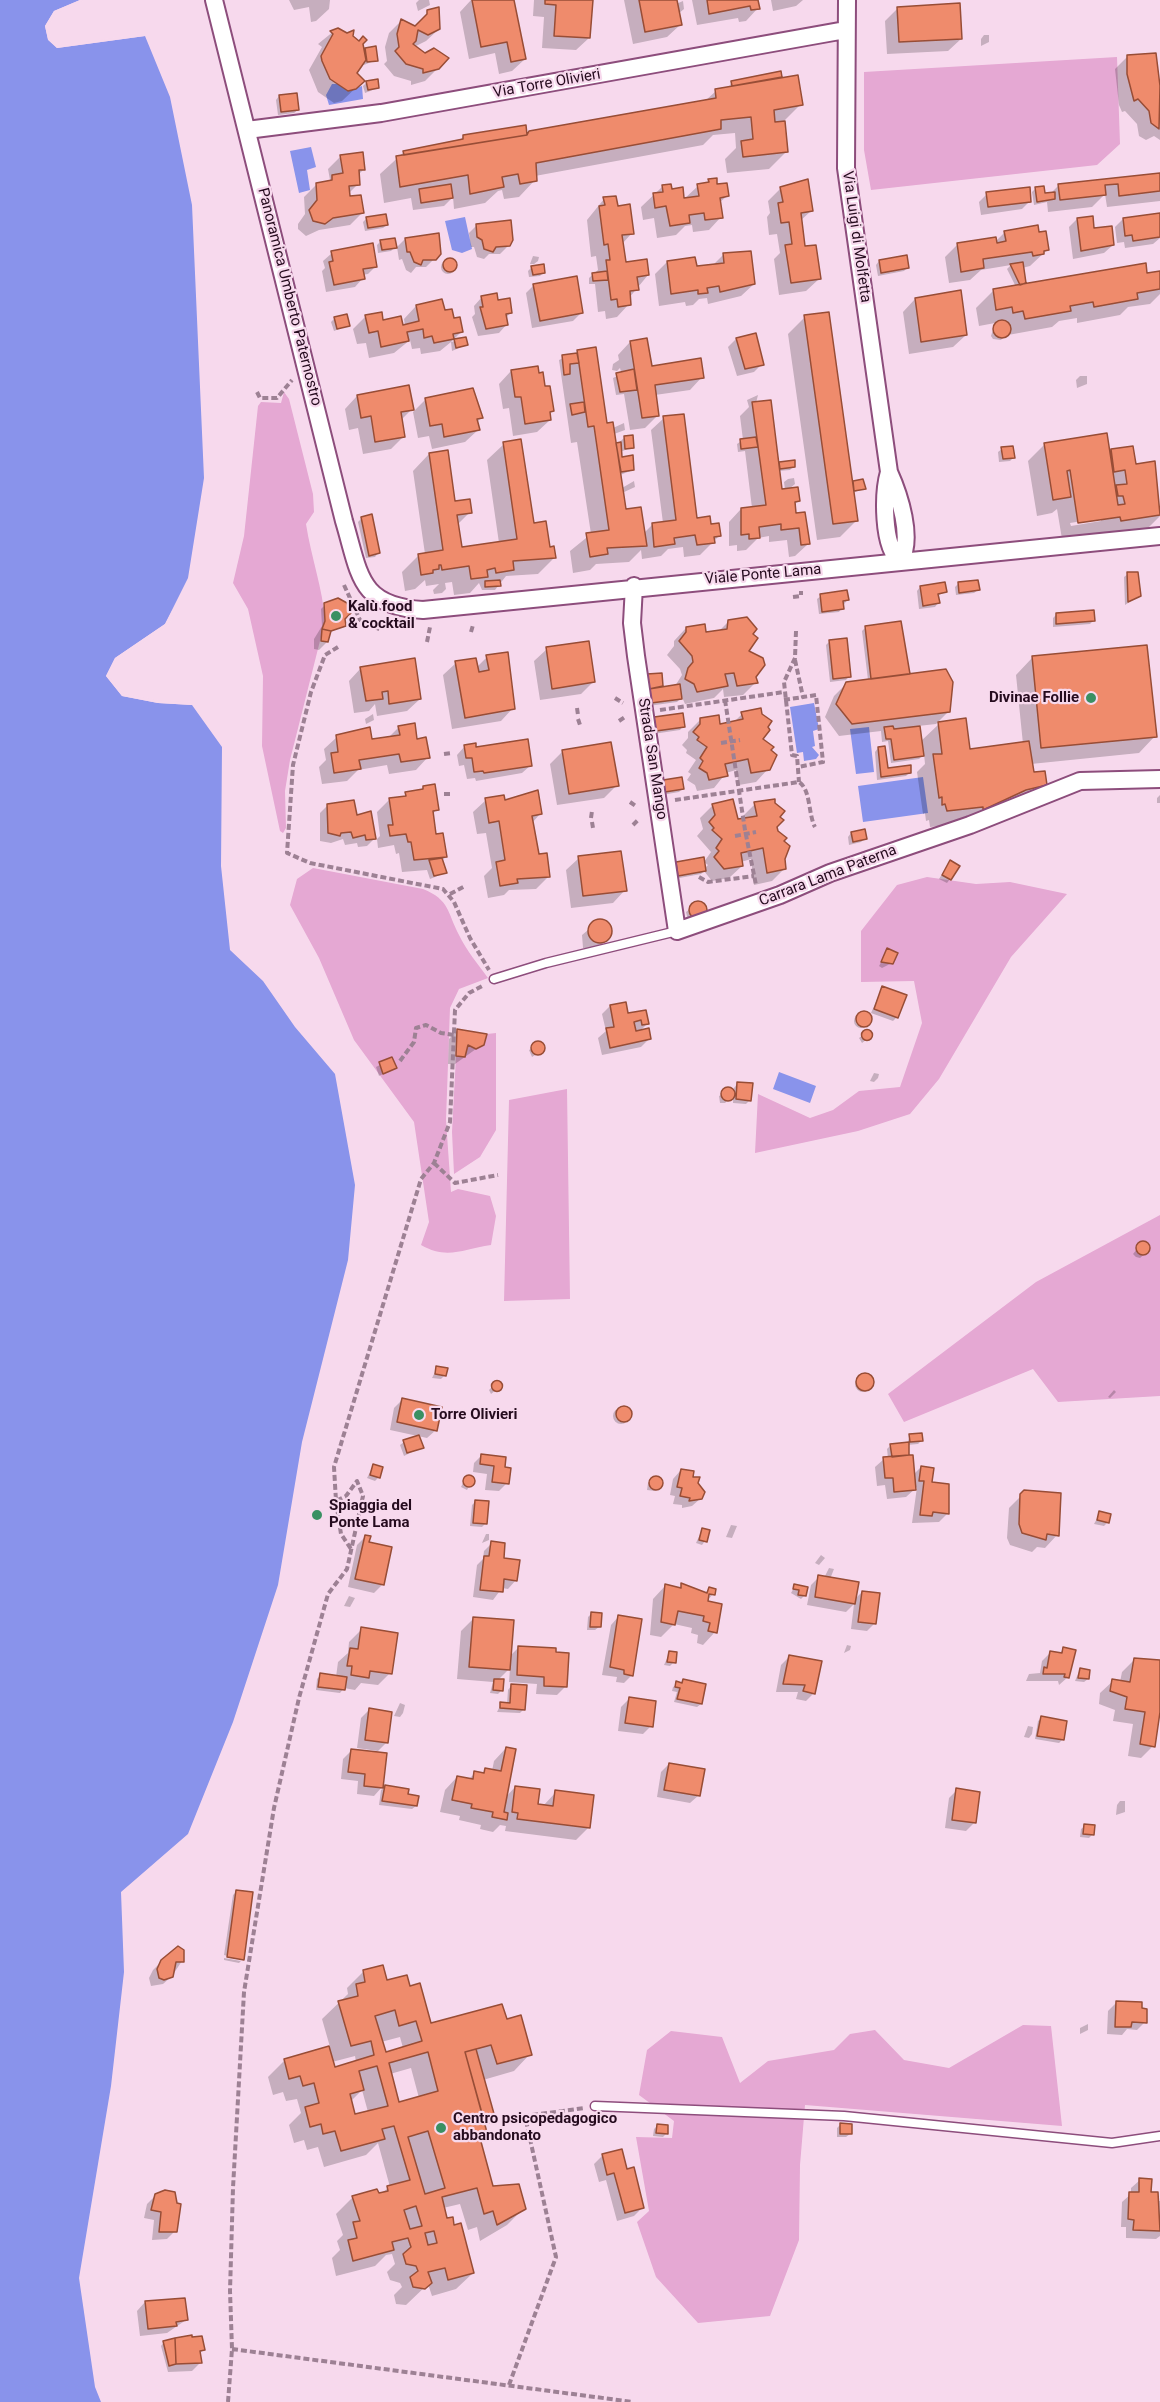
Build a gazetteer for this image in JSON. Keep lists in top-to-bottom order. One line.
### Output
{"streets":{"street":["Via Torre Olivieri","Via Luigi di Molfetta","Panoramica Umberto Paternostro","Viale Ponte Lama","Strada San Mango","Carrara Lama Paterna"]},"crossings":[["Via Torre Olivieri","Via Luigi di Molfetta"],["Via Torre Olivieri","Panoramica Umberto Paternostro"],["Via Luigi di Molfetta","Viale Ponte Lama"],["Panoramica Umberto Paternostro","Viale Ponte Lama"],["Viale Ponte Lama","Strada San Mango"],["Strada San Mango","Carrara Lama Paterna"]],"places":["Kalù food & cocktail","Divinae Follie","Torre Olivieri","Spiaggia del Ponte Lama","Centro psicopedagogico abbandonato"]}
